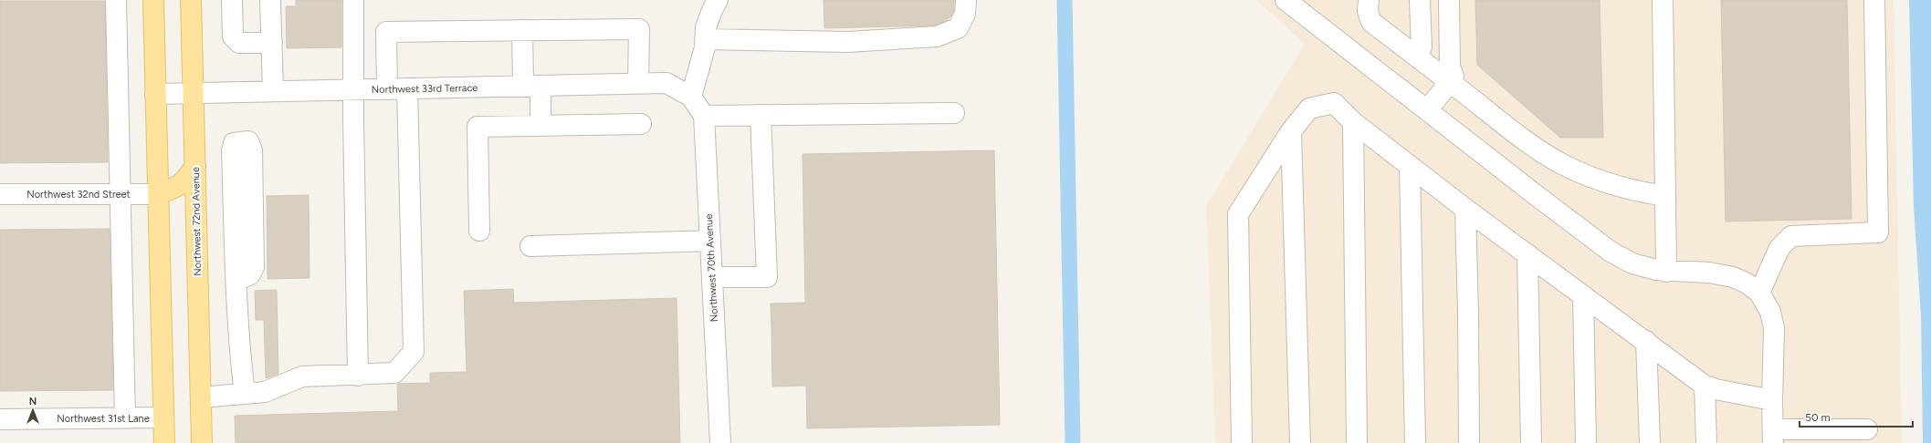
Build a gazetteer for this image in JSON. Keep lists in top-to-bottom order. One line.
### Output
{"streets":{"main road":["Northwest 72nd Avenue"],"street":["Northwest 33rd Terrace","Northwest 32nd Street","Northwest 70th Avenue","Northwest 31st Lane"]},"crossings":[["Northwest 33rd Terrace","Northwest 72nd Avenue"],["Northwest 33rd Terrace","Northwest 70th Avenue"]],"scale_bar":"50 m","north":"top"}
